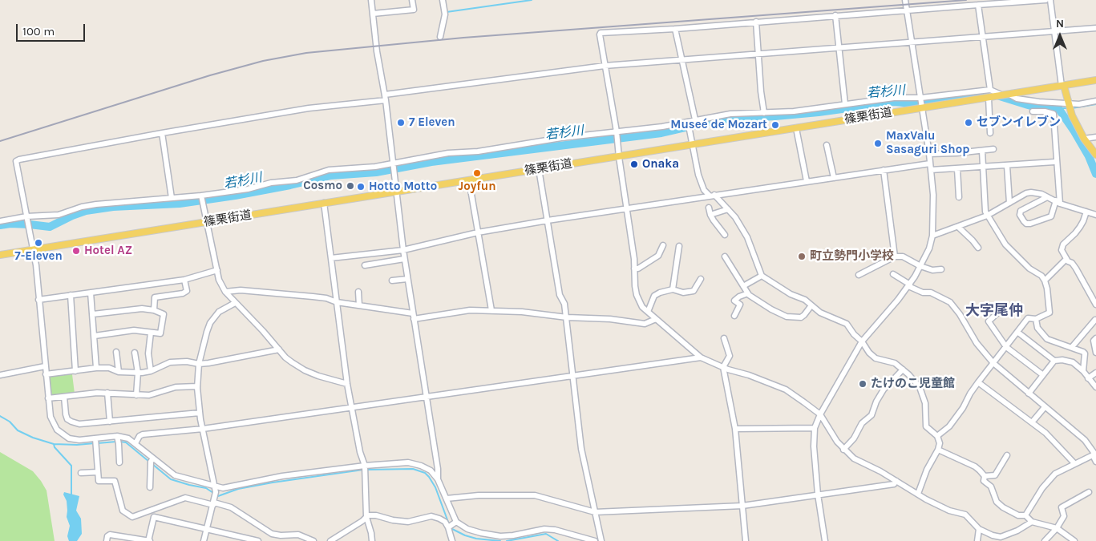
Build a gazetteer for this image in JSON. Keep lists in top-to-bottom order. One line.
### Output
{"streets":{"main road":["篠栗街道"]},"districts":["大字尾仲"],"water":["若杉川"],"places":["7 Eleven","セブンイレブン","Museé de Mozart","MaxValu Sasaguri Shop","Onaka","Joyfun","Cosmo","Hotto Motto","7-Eleven","Hotel AZ","町立勢門小学校","たけのこ児童館"],"scale_bar":"100 m","north":"top"}
